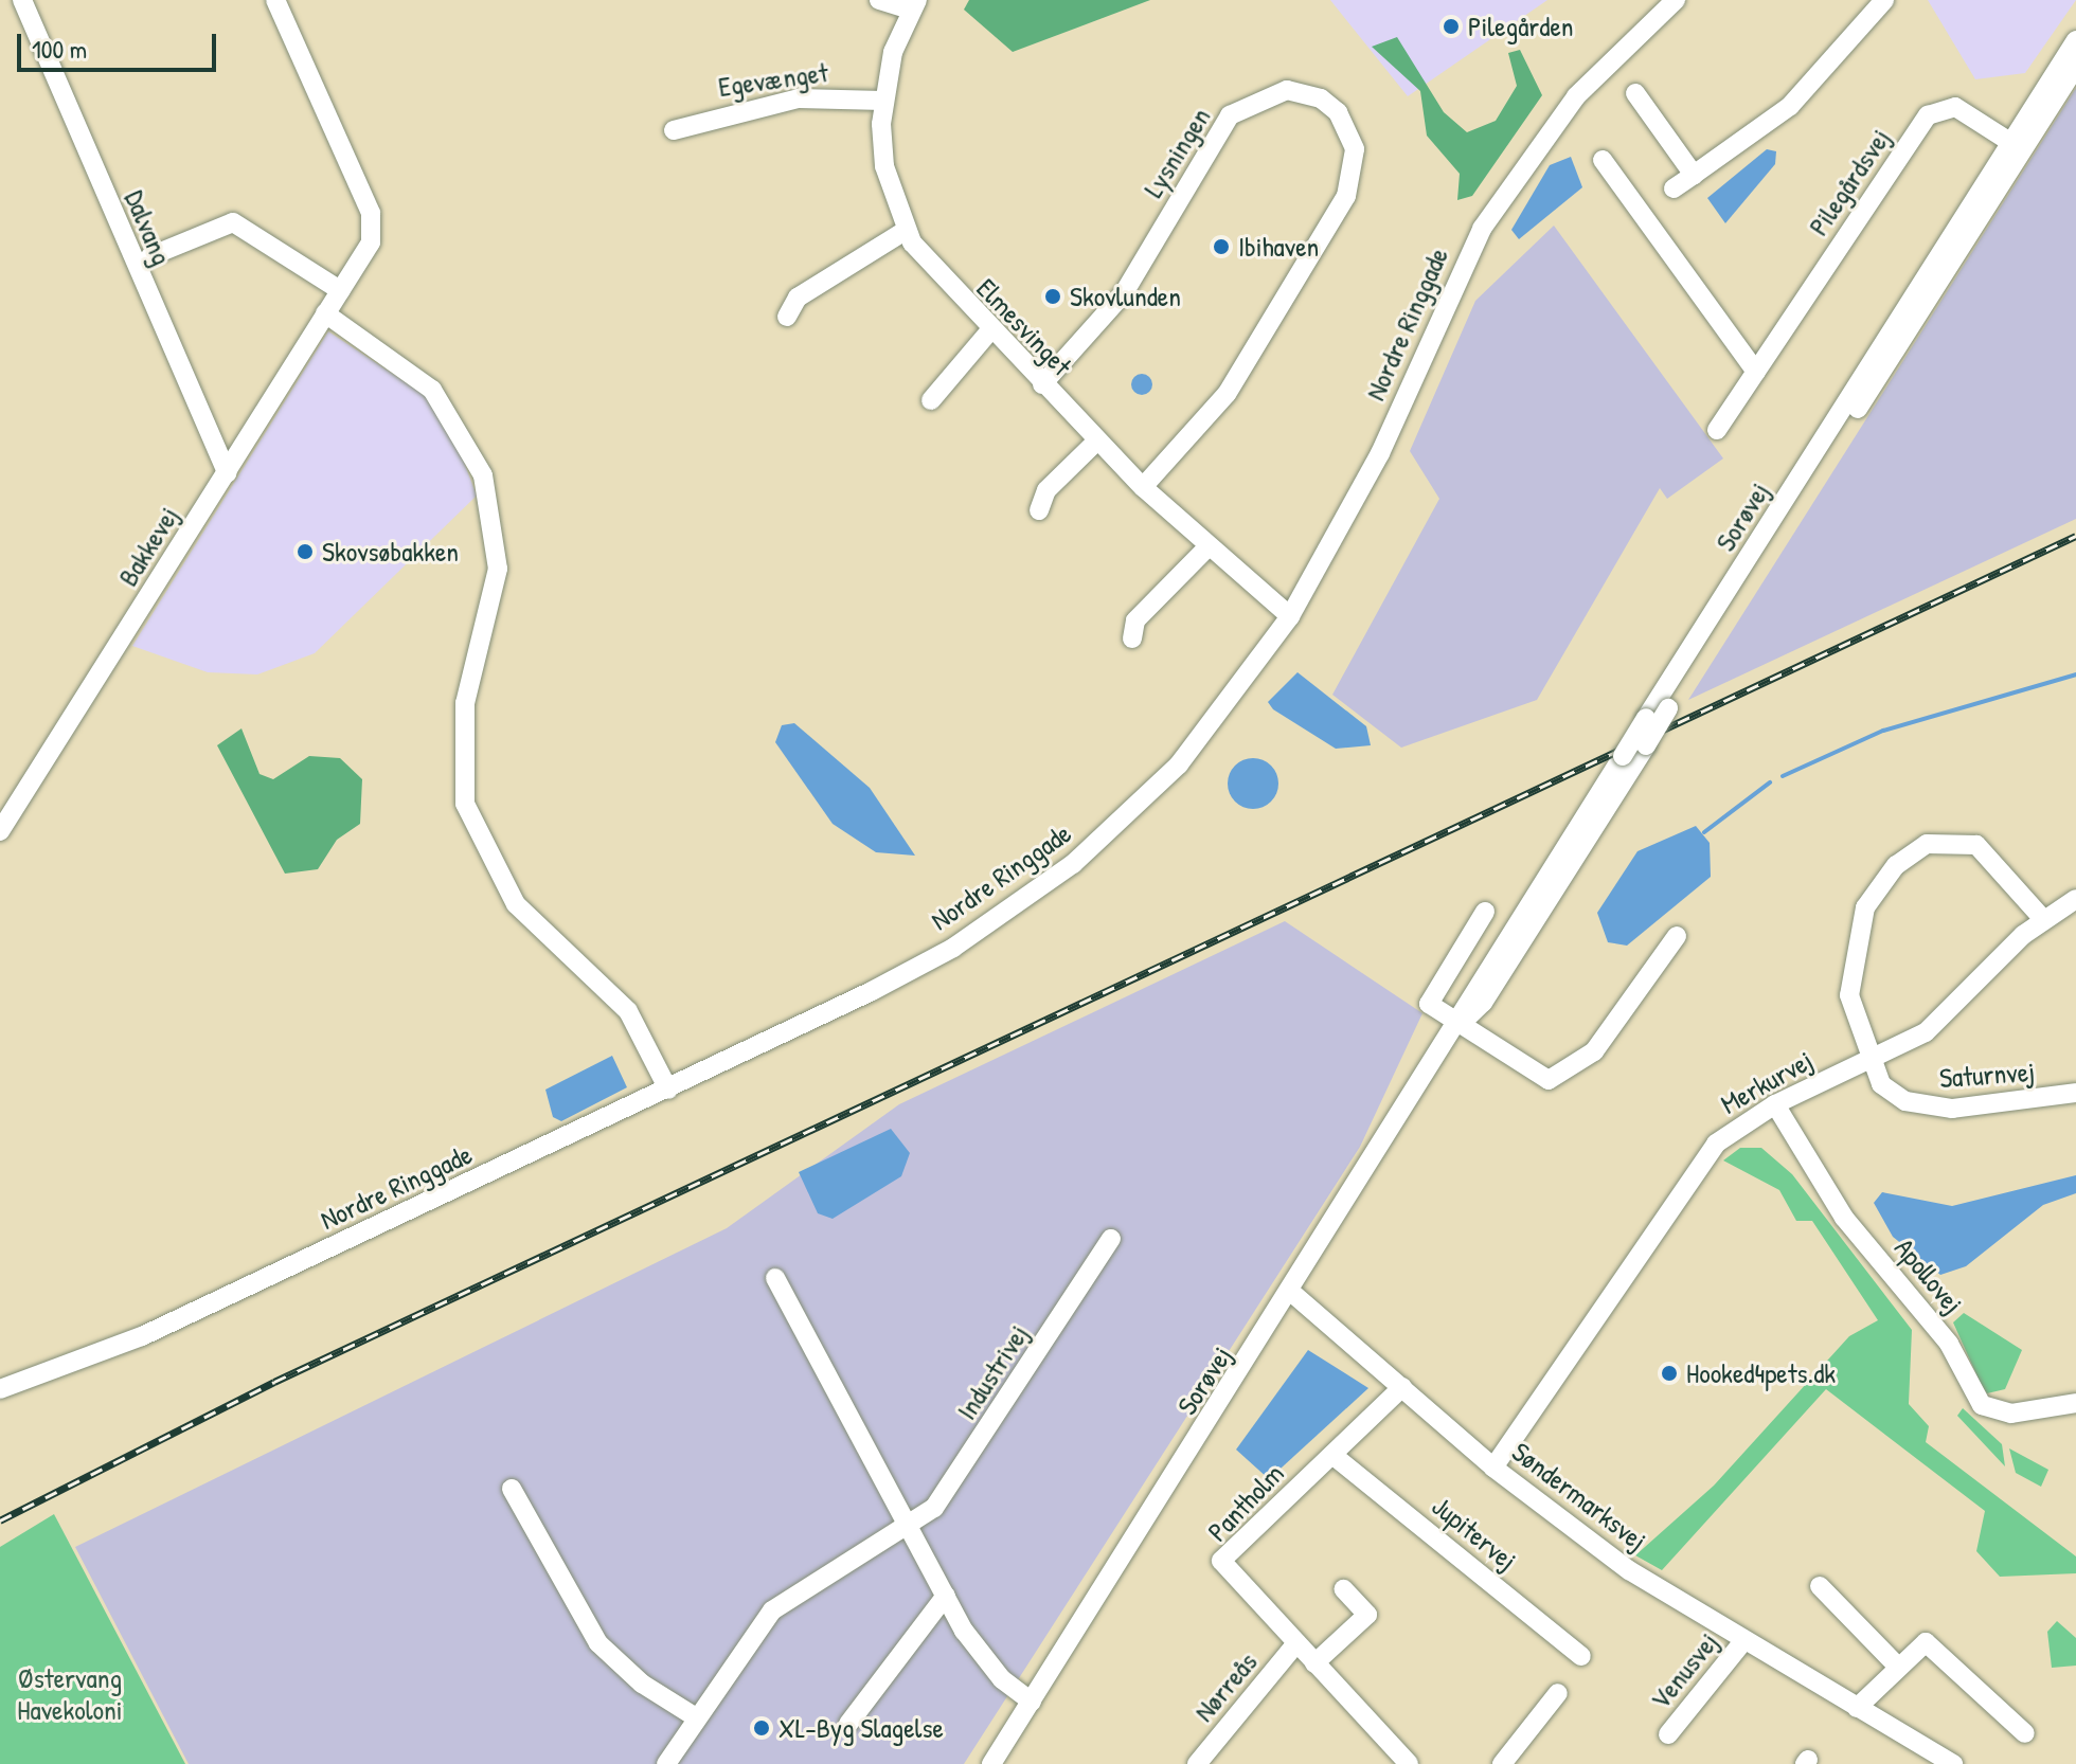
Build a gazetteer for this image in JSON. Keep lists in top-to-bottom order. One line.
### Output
{"streets":{"street":["Egevænget","Lysningen","Pilegårdsvej","Dalvang","Nordre Ringgade","Elmesvinget","Sorøvej","Bakkevej","Saturnvej","Merkurvej","Apollovej","Industrivej","Søndermarksvej","Pantholm","Jupitervej","Venusvej","Nørreås"]},"crossings":[["Egevænget","Elmesvinget"],["Lysningen","Elmesvinget"],["Pilegårdsvej","Sorøvej"],["Dalvang","Bakkevej"],["Nordre Ringgade","Elmesvinget"],["Sorøvej","Søndermarksvej"],["Saturnvej","Merkurvej"],["Merkurvej","Apollovej"],["Merkurvej","Søndermarksvej"],["Søndermarksvej","Pantholm"],["Søndermarksvej","Venusvej"],["Pantholm","Jupitervej"],["Pantholm","Nørreås"]],"parks":["Østervang Havekoloni"],"places":["Pilegården","Ibihaven","Skovlunden","Skovsøbakken","Hooked4pets.dk","XL-Byg Slagelse"],"scale_bar":"100 m"}
